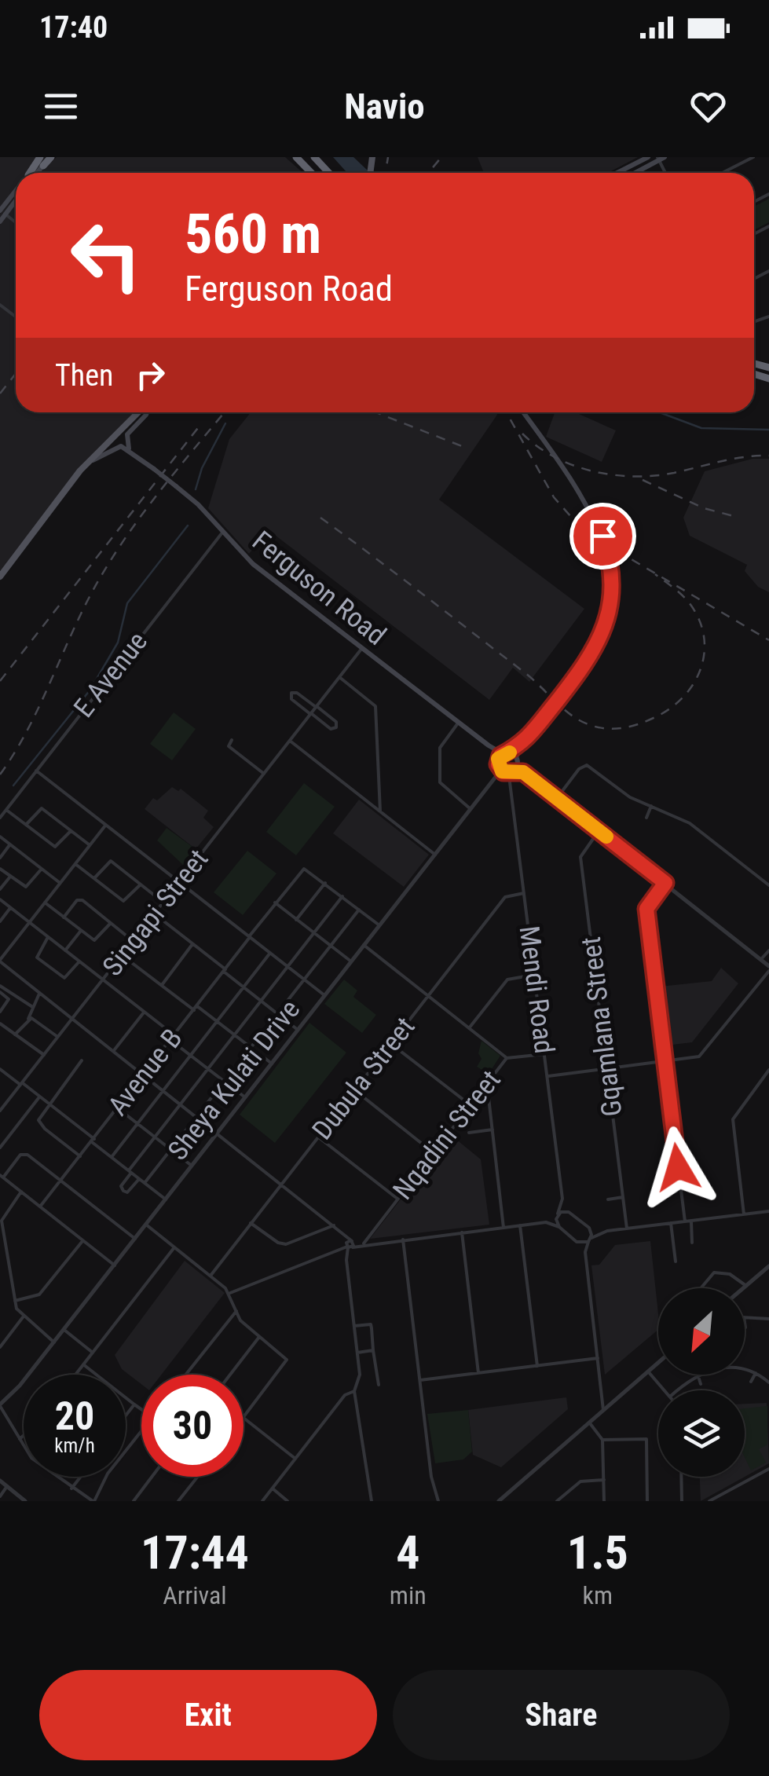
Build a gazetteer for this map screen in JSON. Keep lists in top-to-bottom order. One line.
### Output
{"streets":{"main road":["Ferguson Road"],"street":["E Avenue","Singapi Street","Mendi Road","Gqamlana Street","Avenue B","Dubula Street","Sheya Kulati Drive","Nqadini Street"]},"crossings":[["Ferguson Road","E Avenue"],["Ferguson Road","Singapi Street"],["Ferguson Road","Mendi Road"],["Ferguson Road","Sheya Kulati Drive"],["Mendi Road","Dubula Street"],["Mendi Road","Sheya Kulati Drive"],["Mendi Road","Nqadini Street"]],"north":"bottom left","page":{"status":"17:40","header":"Navio","turn":["560 m","Ferguson Road"],"then":"Then","speed":"20 km/h","limit":"30","eta":["17:44","Arrival","4","min","1.5","km"],"buttons":["Exit","Share"]}}
